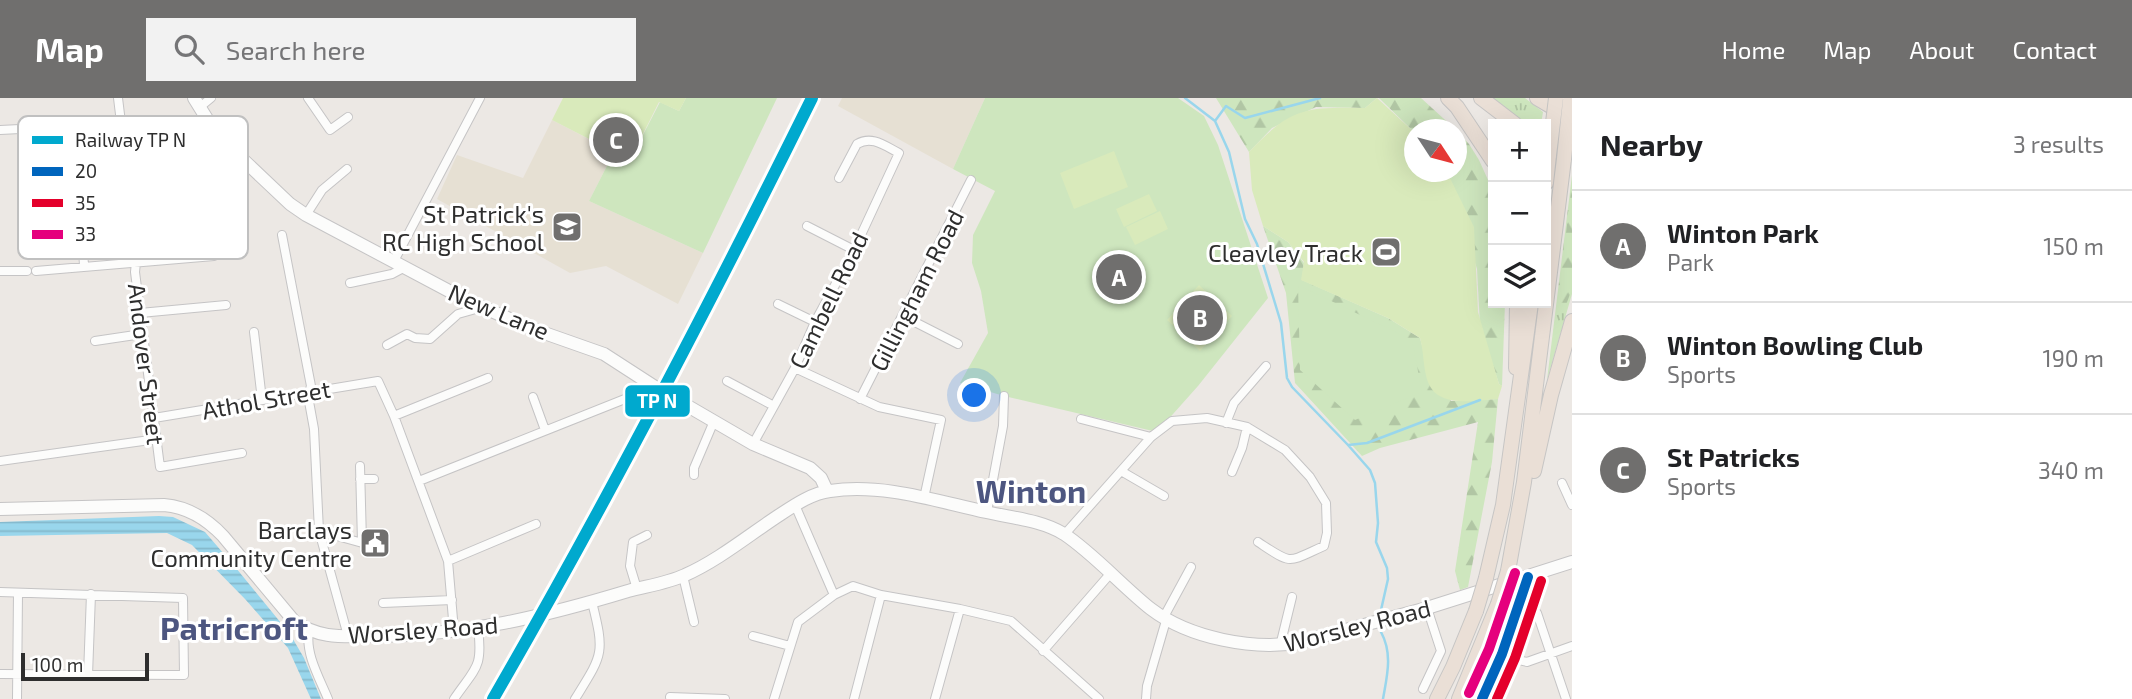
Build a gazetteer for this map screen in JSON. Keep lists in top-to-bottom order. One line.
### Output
{"streets":{"main road":["New Lane","Worsley Road"],"street":["Gillingham Road","Cambell Road","Andover Street","Athol Street"]},"crossings":[["Cambell Road","New Lane"],["New Lane","Worsley Road"],["Andover Street","Athol Street"]],"districts":["Winton","Patricroft"],"places":{"school or university":["St Patrick's RC High School"],"sports":["Cleavley Track"],"public building":["Barclays Community Centre"]},"lines":["transit line 33","transit line 20","transit line 35"],"legend":["Railway TP N","20","35","33"],"scale_bar":"100 m","north":"bottom right","page":{"header":"Map","search":"Search here","nav":["Home","Map","About","Contact"],"heading":["Nearby","3 results"],"pins":["C","A","B"],"map_buttons":["+","−"],"list":[{"mark":"A","name":"Winton Park","note":"Park","value":"150 m"},{"mark":"B","name":"Winton Bowling Club","note":"Sports","value":"190 m"},{"mark":"C","name":"St Patricks","note":"Sports","value":"340 m"}],"scale":"100 m"}}
